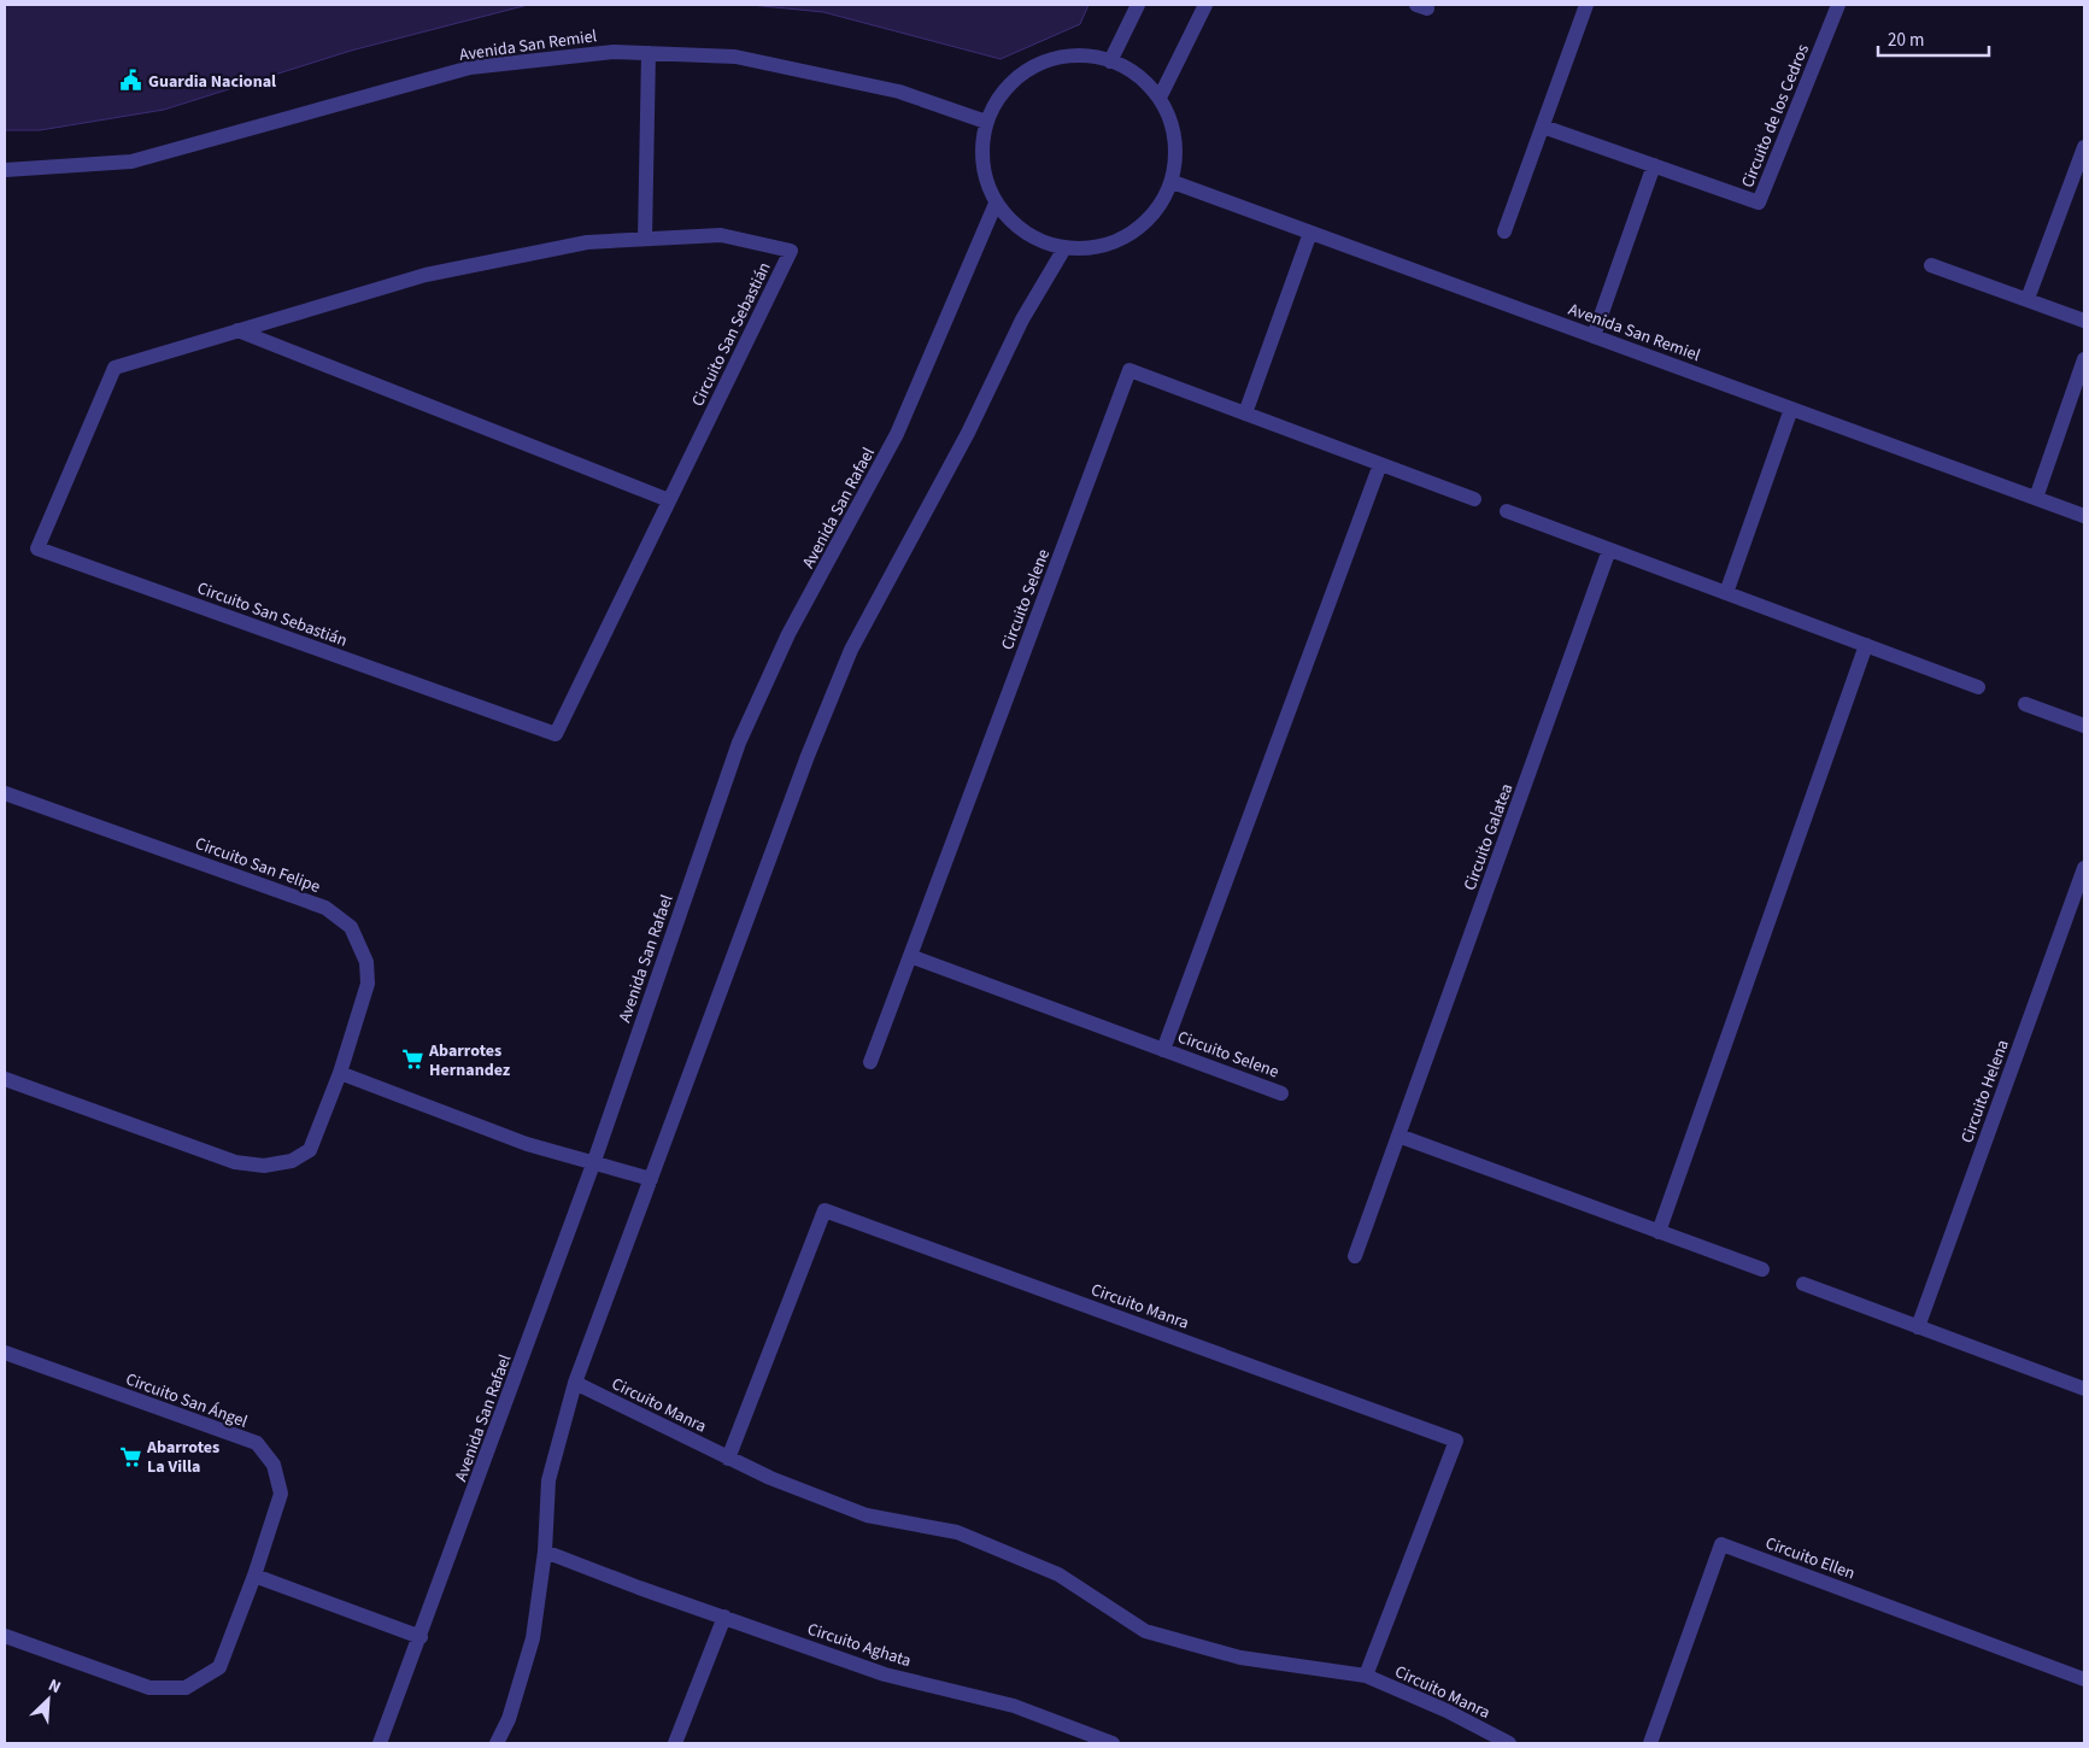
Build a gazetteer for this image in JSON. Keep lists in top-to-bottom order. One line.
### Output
{"streets":{"street":["Avenida San Remiel","Circuito de los Cedros","Circuito San Sebastián","Avenida San Rafael","Circuito Selene","Circuito Galatea","Circuito San Felipe","Circuito Helena","Circuito Manra","Circuito San Ángel","Circuito Ellen","Circuito Aghata"]},"crossings":[["Avenida San Remiel","Avenida San Rafael"]],"places":{"public building":["Guardia Nacional"],"supermarket":["Abarrotes Hernandez","Abarrotes La Villa"]},"scale_bar":"20 m","north":"top right"}
